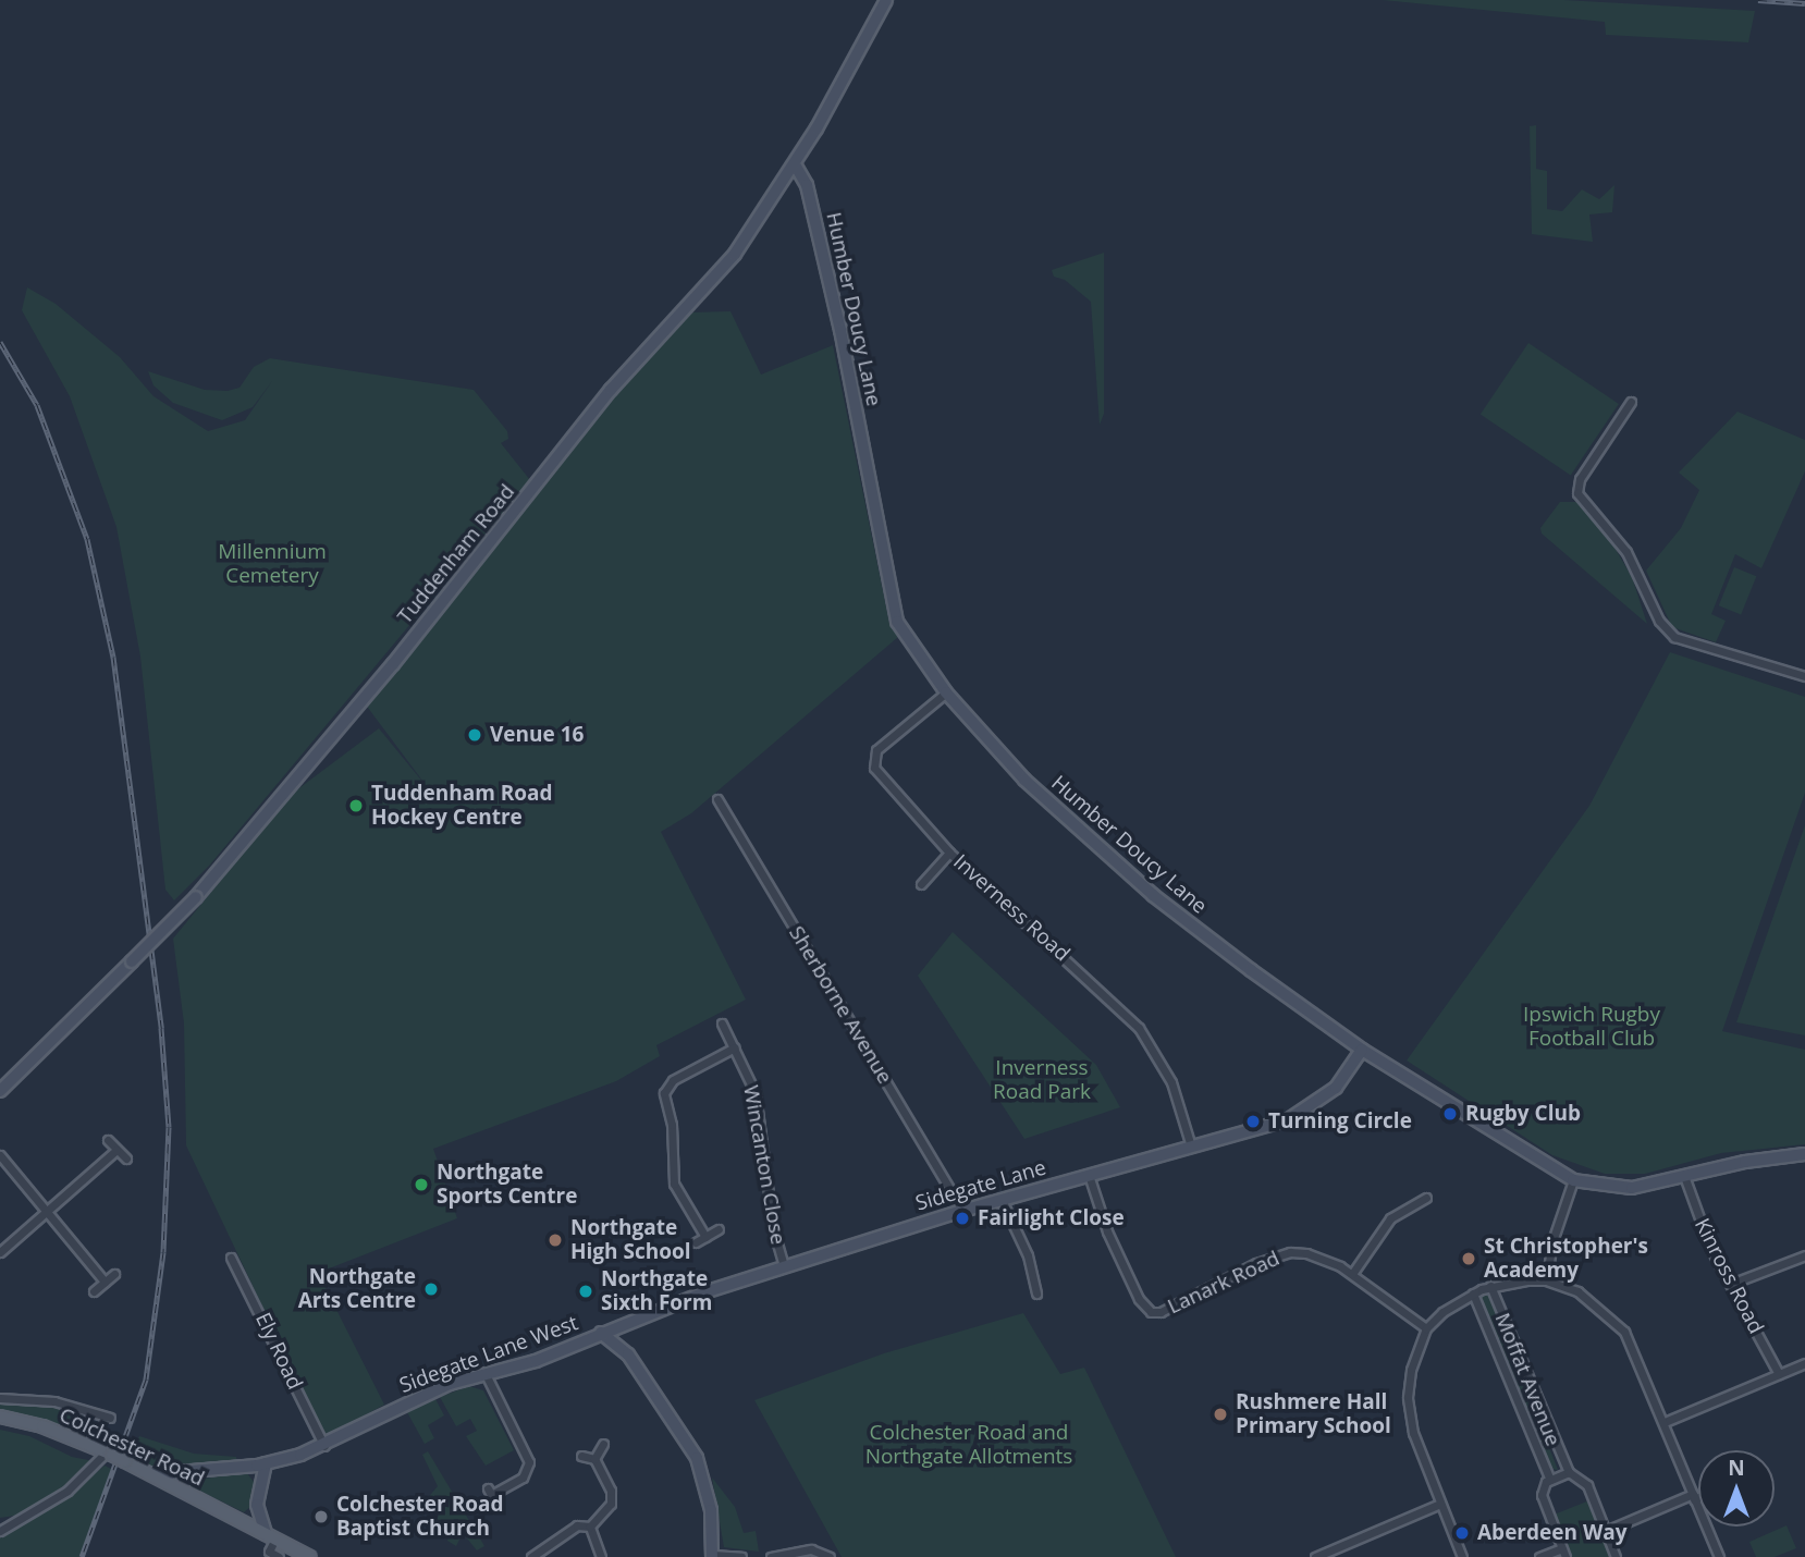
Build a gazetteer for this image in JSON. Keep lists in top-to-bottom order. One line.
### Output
{"streets":{"main road":["Colchester Road"],"street":["Humber Doucy Lane","Tuddenham Road","Inverness Road","Sherborne Avenue","Wincanton Close","Sidegate Lane","Kinross Road","Lanark Road","Ely Road","Sidegate Lane West","Moffat Avenue"]},"crossings":[["Humber Doucy Lane","Tuddenham Road"],["Humber Doucy Lane","Inverness Road"],["Humber Doucy Lane","Sidegate Lane"],["Humber Doucy Lane","Kinross Road"],["Inverness Road","Sidegate Lane"],["Sherborne Avenue","Sidegate Lane"],["Wincanton Close","Sidegate Lane"],["Sidegate Lane","Lanark Road"],["Sidegate Lane","Sidegate Lane West"],["Ely Road","Sidegate Lane West"],["Sidegate Lane West","Colchester Road"]],"parks":["Millennium Cemetery","Ipswich Rugby Football Club","Inverness Road Park","Colchester Road and Northgate Allotments"],"places":["Venue 16","Tuddenham Road Hockey Centre","Rugby Club","Turning Circle","Northgate Sports Centre","Fairlight Close","Northgate High School","St Christopher's Academy","Northgate Arts Centre","Northgate Sixth Form","Rushmere Hall Primary School","Colchester Road Baptist Church","Aberdeen Way"],"north":"top"}
